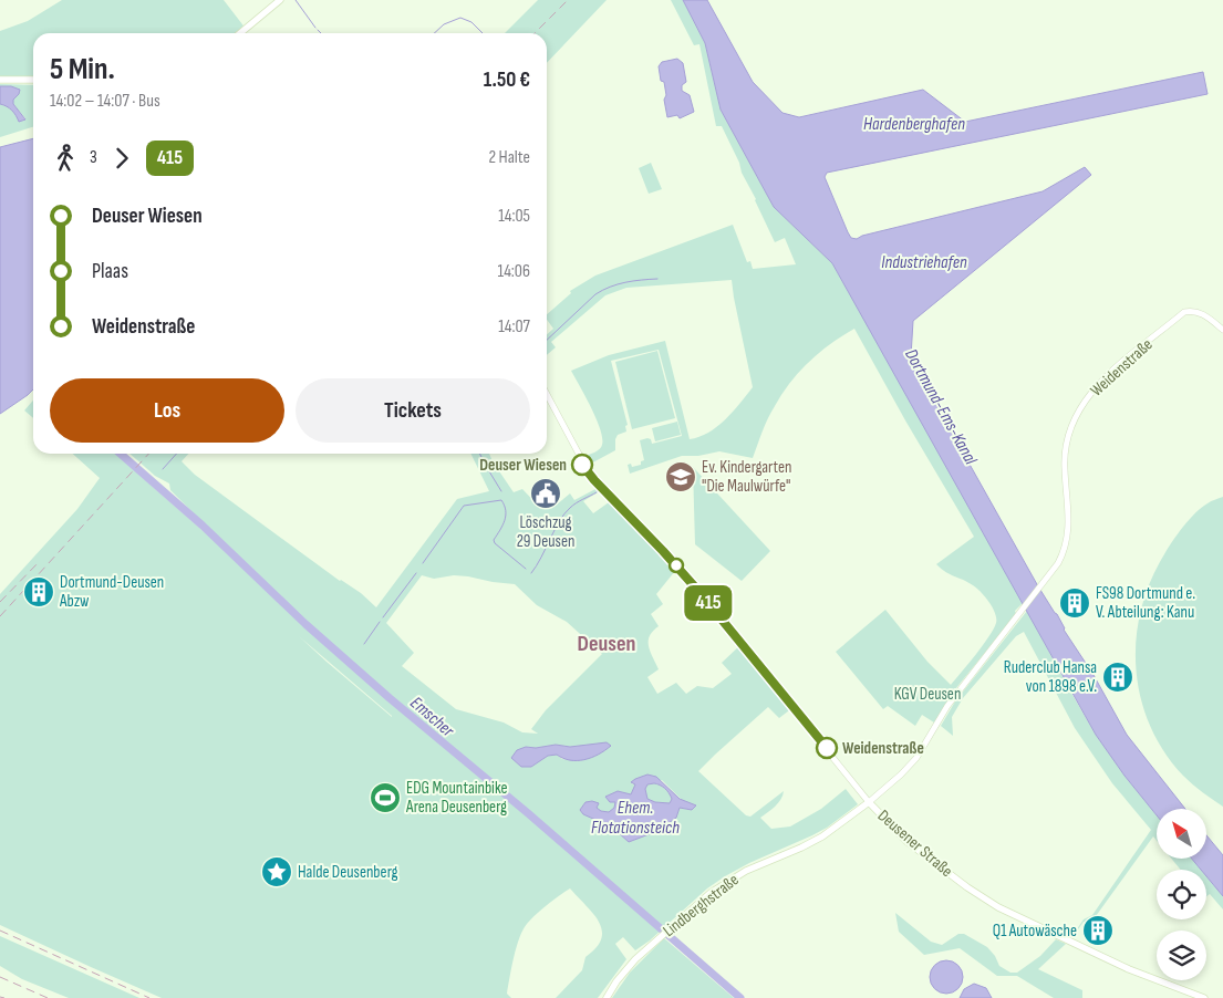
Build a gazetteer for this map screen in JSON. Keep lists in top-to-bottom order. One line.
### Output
{"streets":{"main road":["Deusener Straße","Lindberghstraße"],"street":["Weidenstraße"]},"crossings":[["Weidenstraße","Deusener Straße"],["Weidenstraße","Lindberghstraße"],["Deusener Straße","Lindberghstraße"]],"districts":["Deusen"],"water":["Hardenberghafen","Industriehafen","Dortmund-Ems-Kanal","Emscher","Ehem. Flotationsteich"],"parks":["KGV Deusen"],"places":{"other":["Deuser Wiesen","Weidenstraße"],"school or university":["Ev. Kindergarten \"Die Maulwürfe\""],"public building":["Löschzug 29 Deusen"],"building":["Dortmund-Deusen Abzw","FS98 Dortmund e. V. Abteilung: Kanu","Ruderclub Hansa von 1898 e.V.","Q1 Autowäsche"],"sports":["EDG Mountainbike Arena Deusenberg"],"place":["Halde Deusenberg"]},"lines":["bus line 415"],"north":"top left","page":{"on_map":"415","heading":["5 Min.","14:02 – 14:07 · Bus","1.50 €"],"legs":["3","415","2 Halte"],"list":[{"name":"Deuser Wiesen","value":"14:05"},{"name":"Plaas","value":"14:06"},{"name":"Weidenstraße","value":"14:07"}],"buttons":["Los","Tickets"]}}
